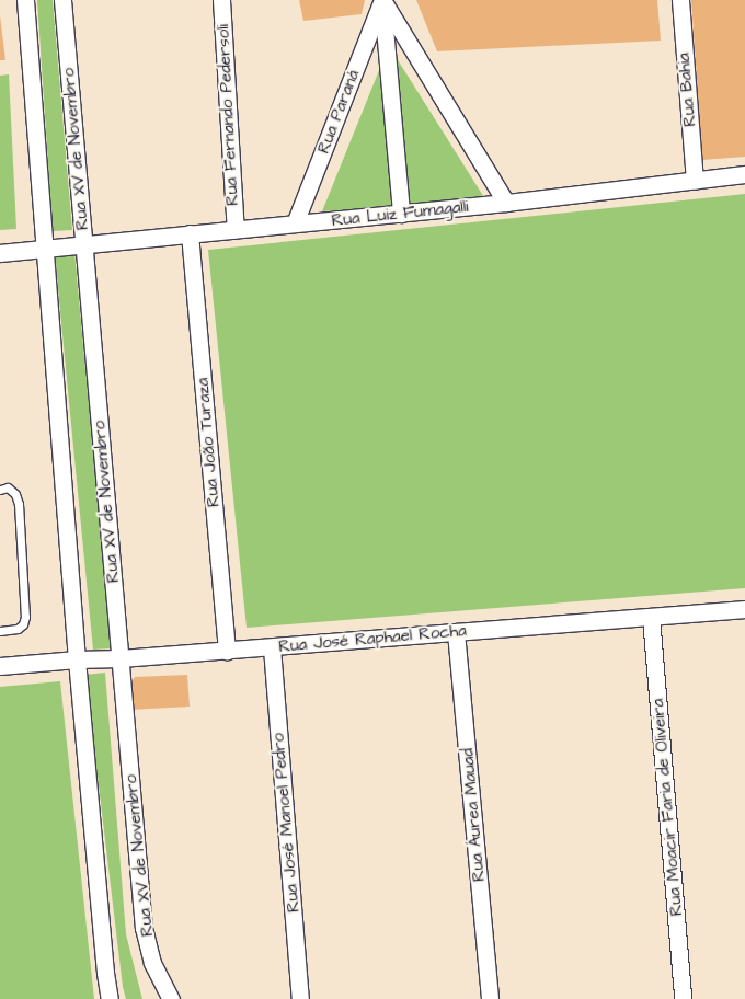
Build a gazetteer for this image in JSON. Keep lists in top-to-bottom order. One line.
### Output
{"streets":{"street":["Rua Bahia","Rua Paraná","Rua Fernando Pedersoli","Rua XV de Novembro","Rua Luiz Fumagalli","Rua João Turaza","Rua José Raphael Rocha","Rua Moacir Faria de Oliveira","Rua Áurea Mauad","Rua José Manoel Pedro"]},"crossings":[["Rua Bahia","Rua Luiz Fumagalli"],["Rua Paraná","Rua Luiz Fumagalli"],["Rua Fernando Pedersoli","Rua Luiz Fumagalli"],["Rua XV de Novembro","Rua Luiz Fumagalli"],["Rua XV de Novembro","Rua José Raphael Rocha"],["Rua Luiz Fumagalli","Rua João Turaza"],["Rua João Turaza","Rua José Raphael Rocha"],["Rua José Raphael Rocha","Rua Moacir Faria de Oliveira"],["Rua José Raphael Rocha","Rua Áurea Mauad"],["Rua José Raphael Rocha","Rua José Manoel Pedro"]]}
